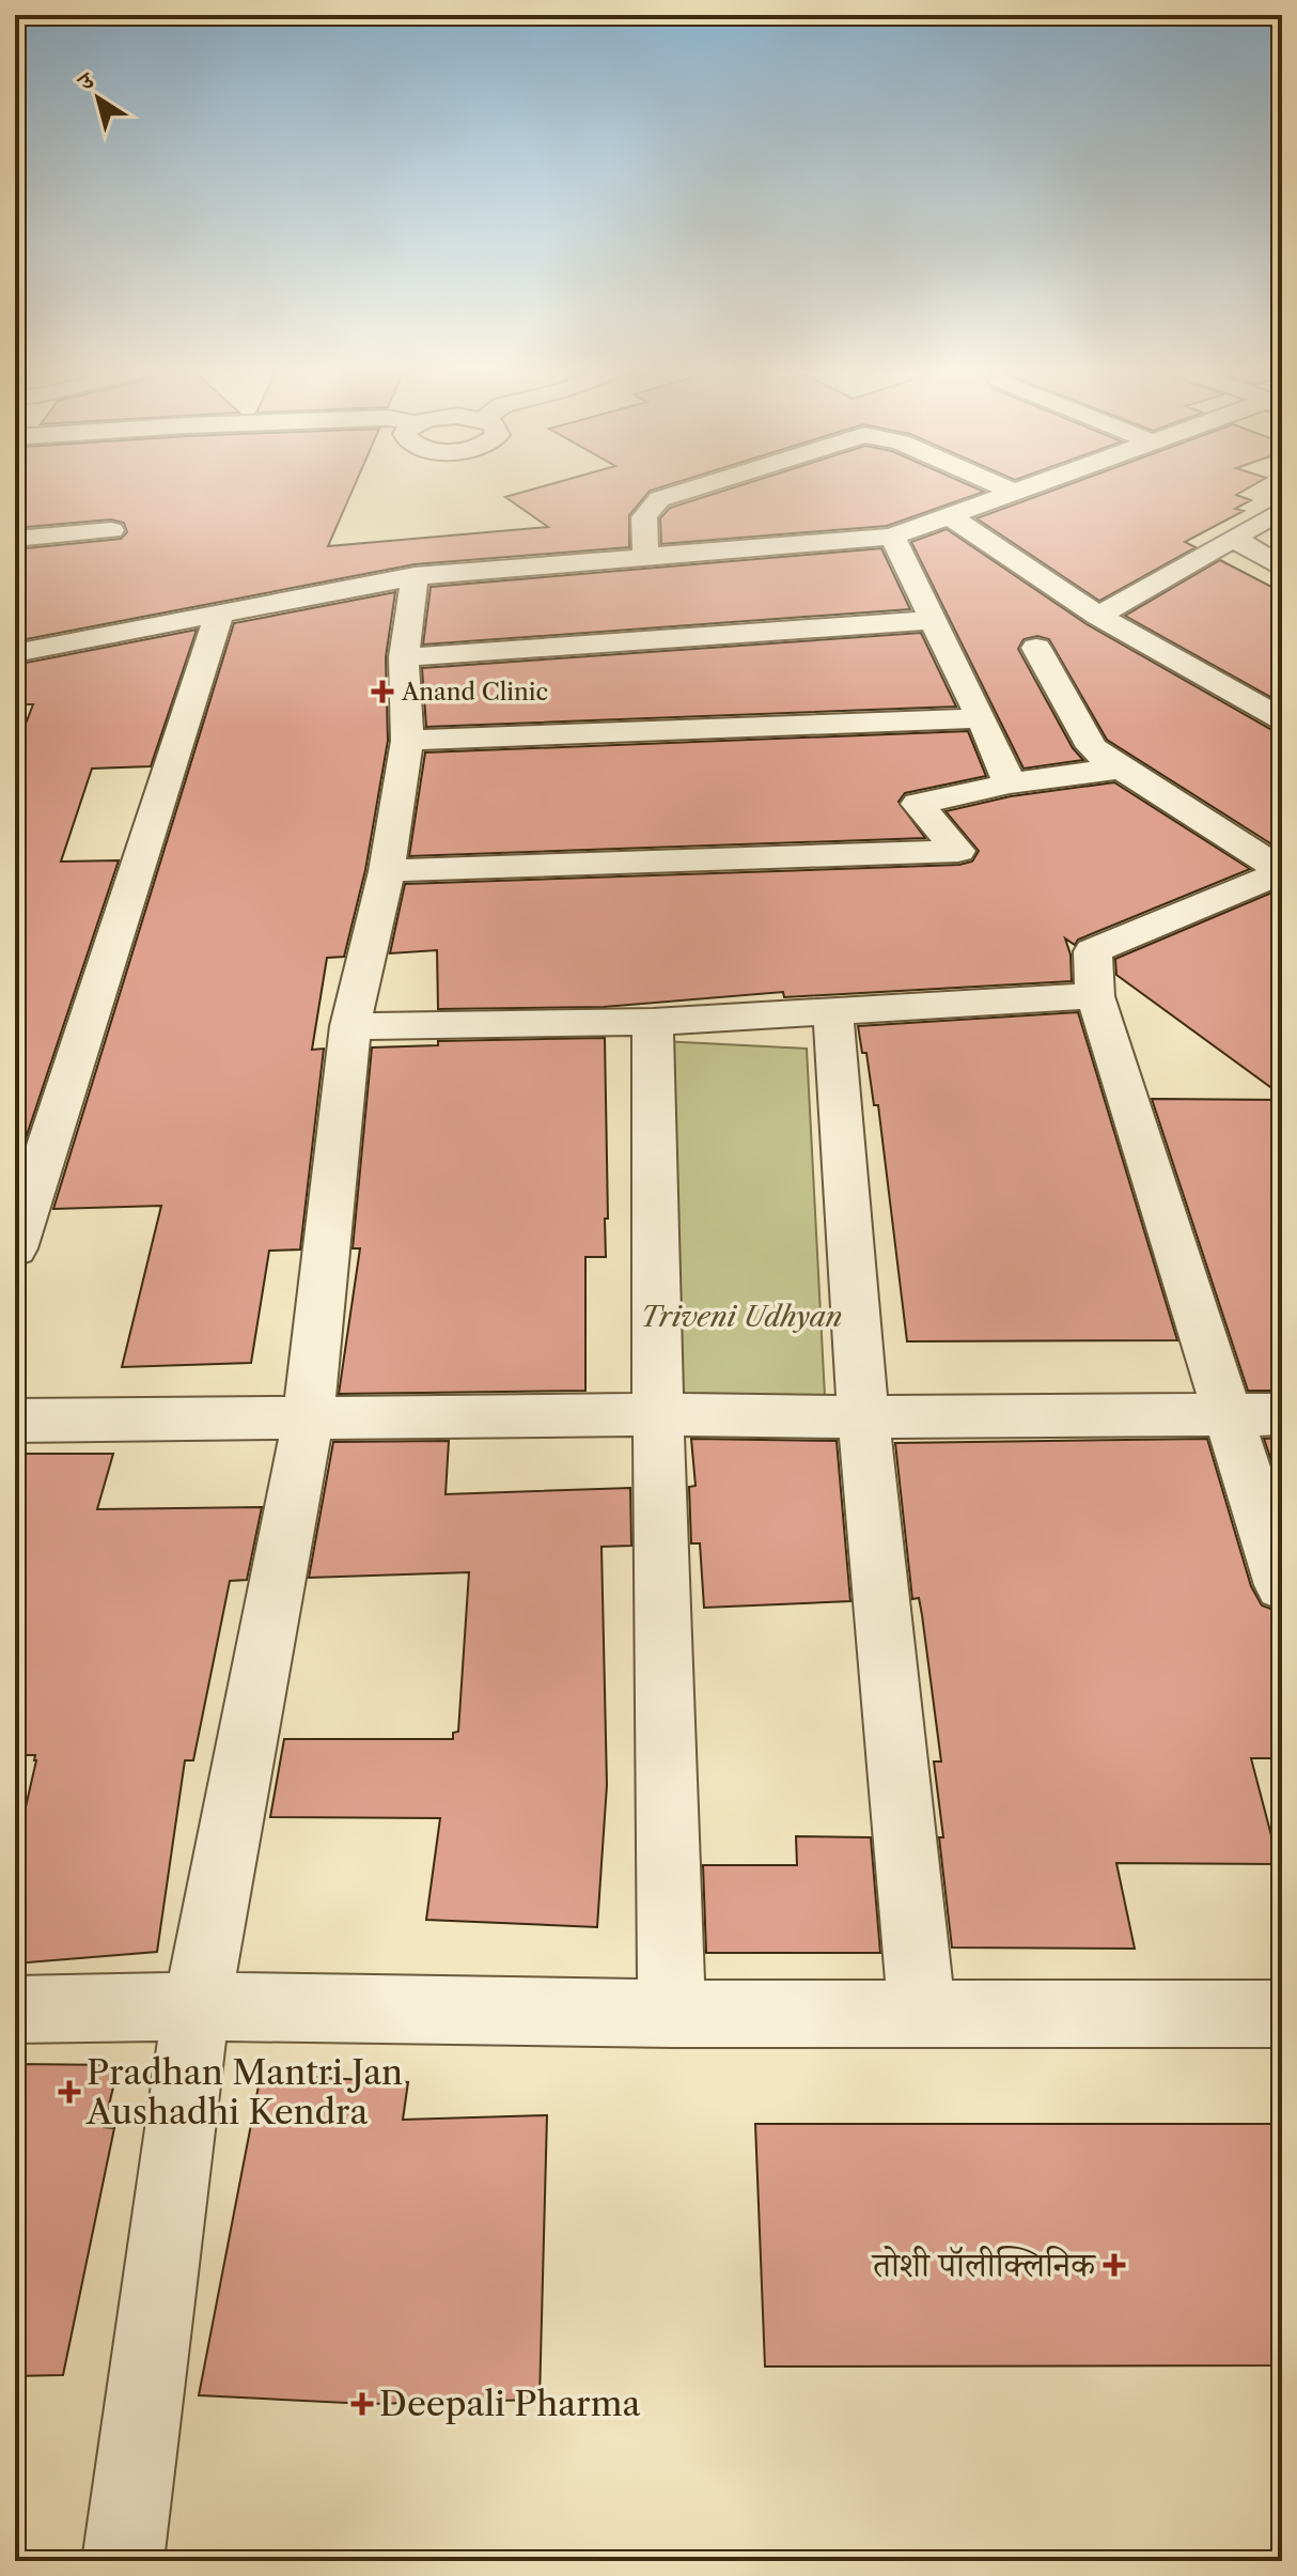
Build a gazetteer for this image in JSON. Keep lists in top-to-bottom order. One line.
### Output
{"parks":["Triveni Udhyan"],"places":{"health":["Anand Clinic","Pradhan Mantri Jan Aushadhi Kendra","तोशी पॉलीक्लिनिक","Deepali Pharma"]},"north":"top left"}
